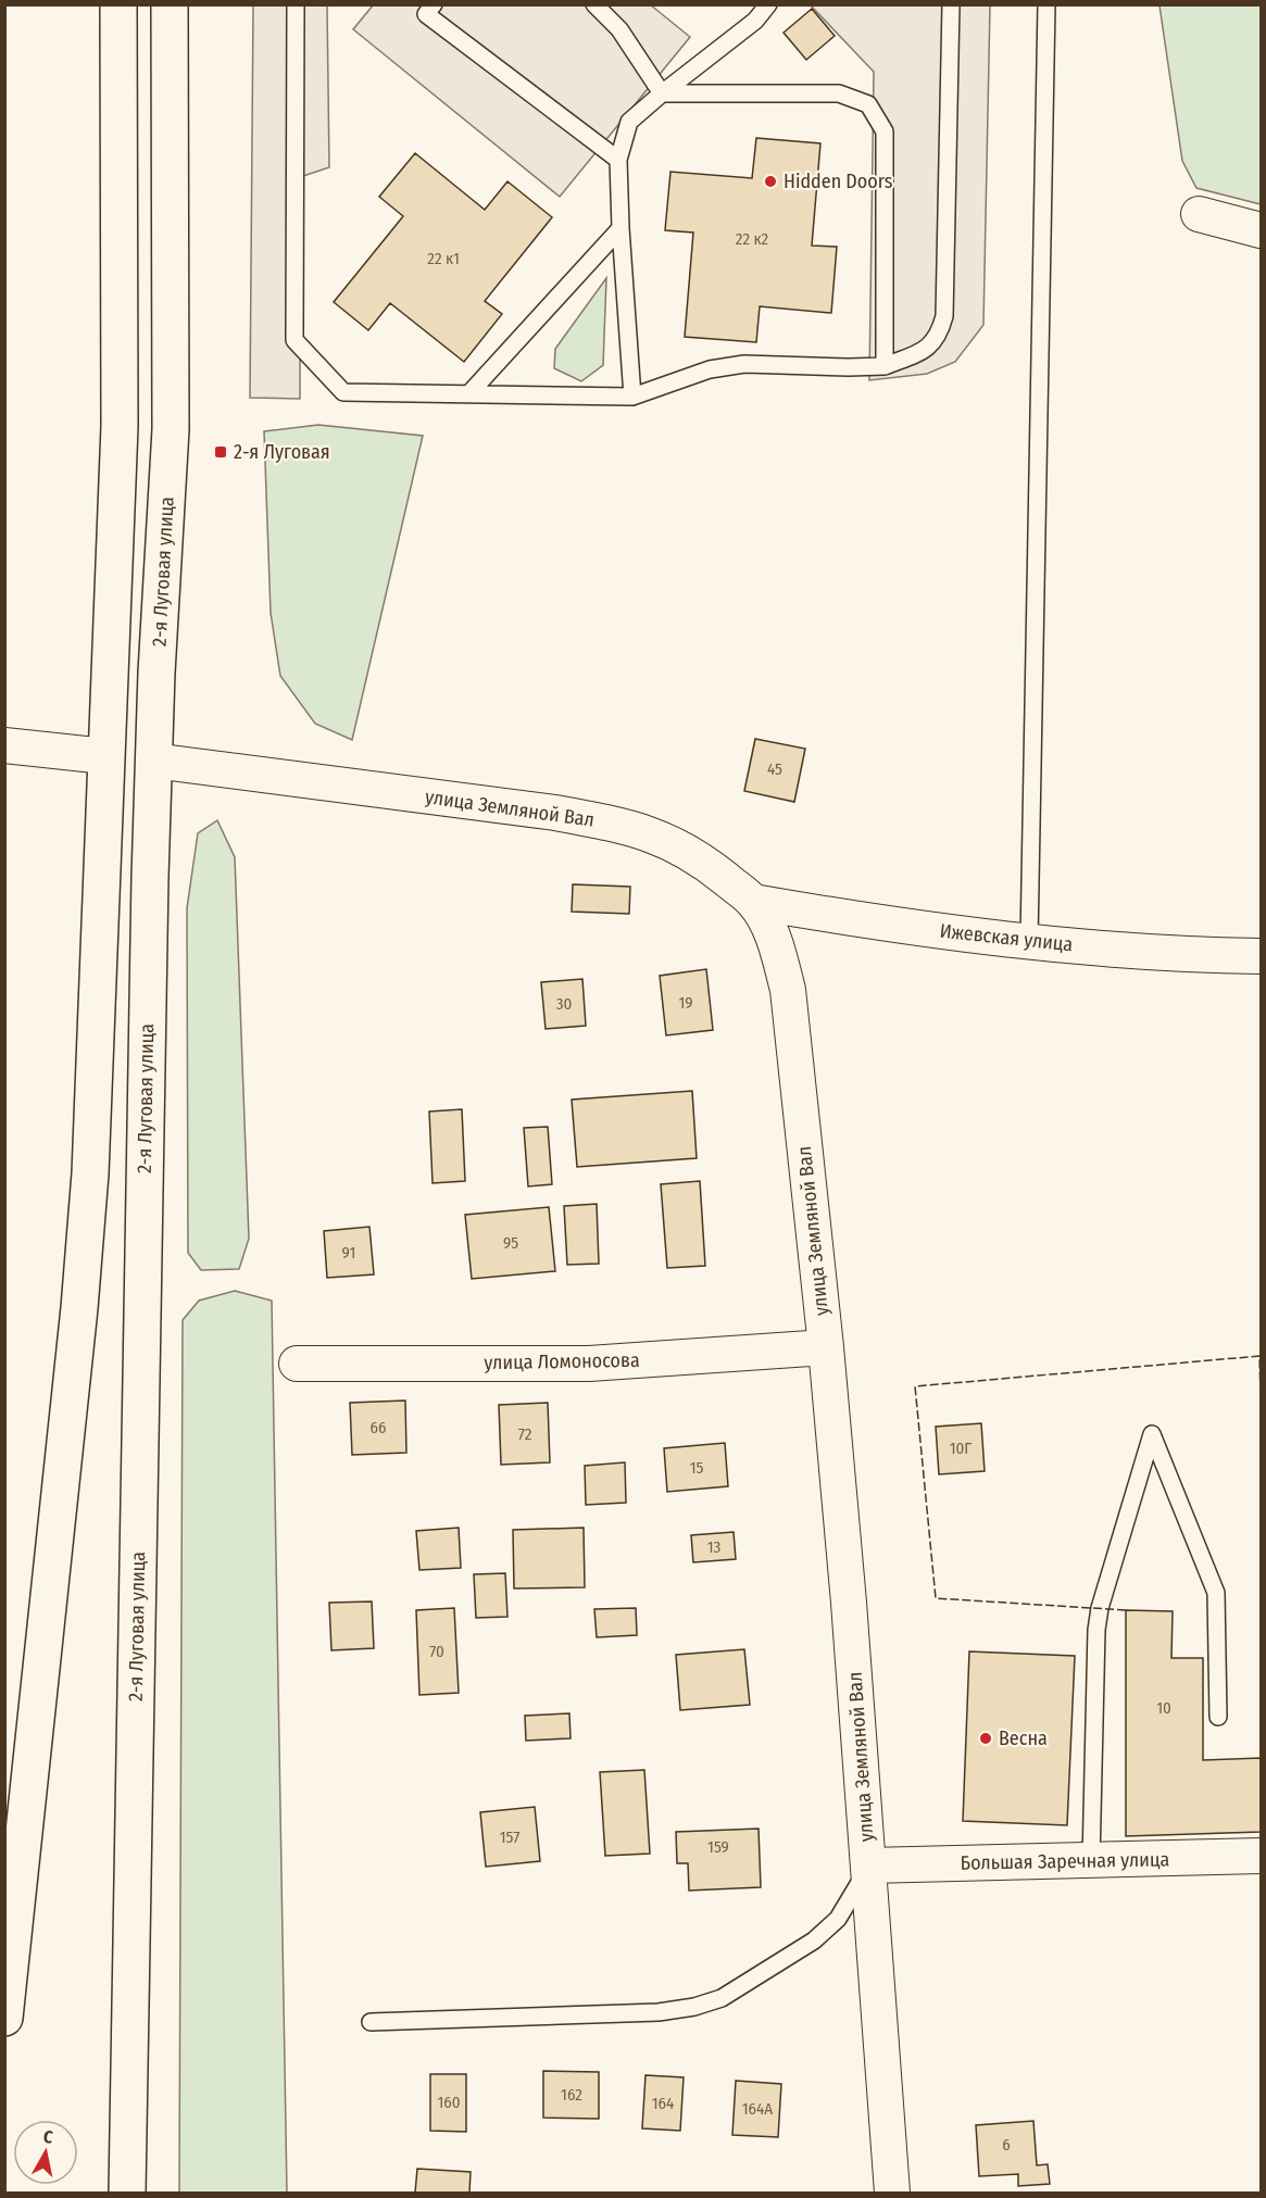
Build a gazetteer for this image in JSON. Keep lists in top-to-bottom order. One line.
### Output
{"streets":{"main road":["2-я Луговая улица"],"street":["улица Земляной Вал","Ижевская улица","улица Ломоносова","Большая Заречная улица"]},"crossings":[["2-я Луговая улица","улица Земляной Вал"],["улица Земляной Вал","Ижевская улица"],["улица Земляной Вал","улица Ломоносова"],["улица Земляной Вал","Большая Заречная улица"]],"places":{"other":["Hidden Doors","Весна"],"transit":["2-я Луговая"]},"house_numbers":["22 к2","22 к1","45","19","30","95","91","66","72","10Г","15","13","70","10","157","159","162","160","164","164A","6"],"north":"top"}
